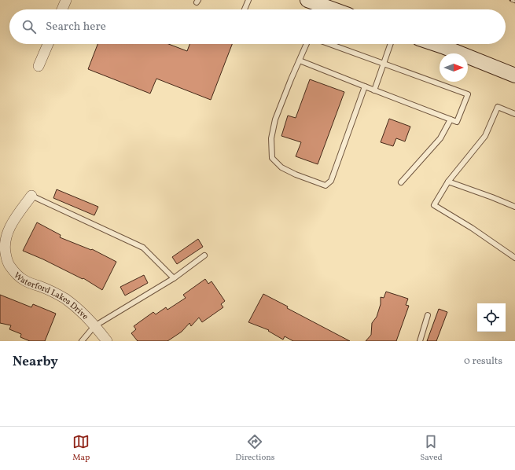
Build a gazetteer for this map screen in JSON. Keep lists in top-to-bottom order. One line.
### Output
{"streets":{"street":["Waterford Lakes Drive"]},"north":"right","page":{"search":"Search here","heading":["Nearby","0 results"],"nav":["Map","Directions","Saved"]}}
